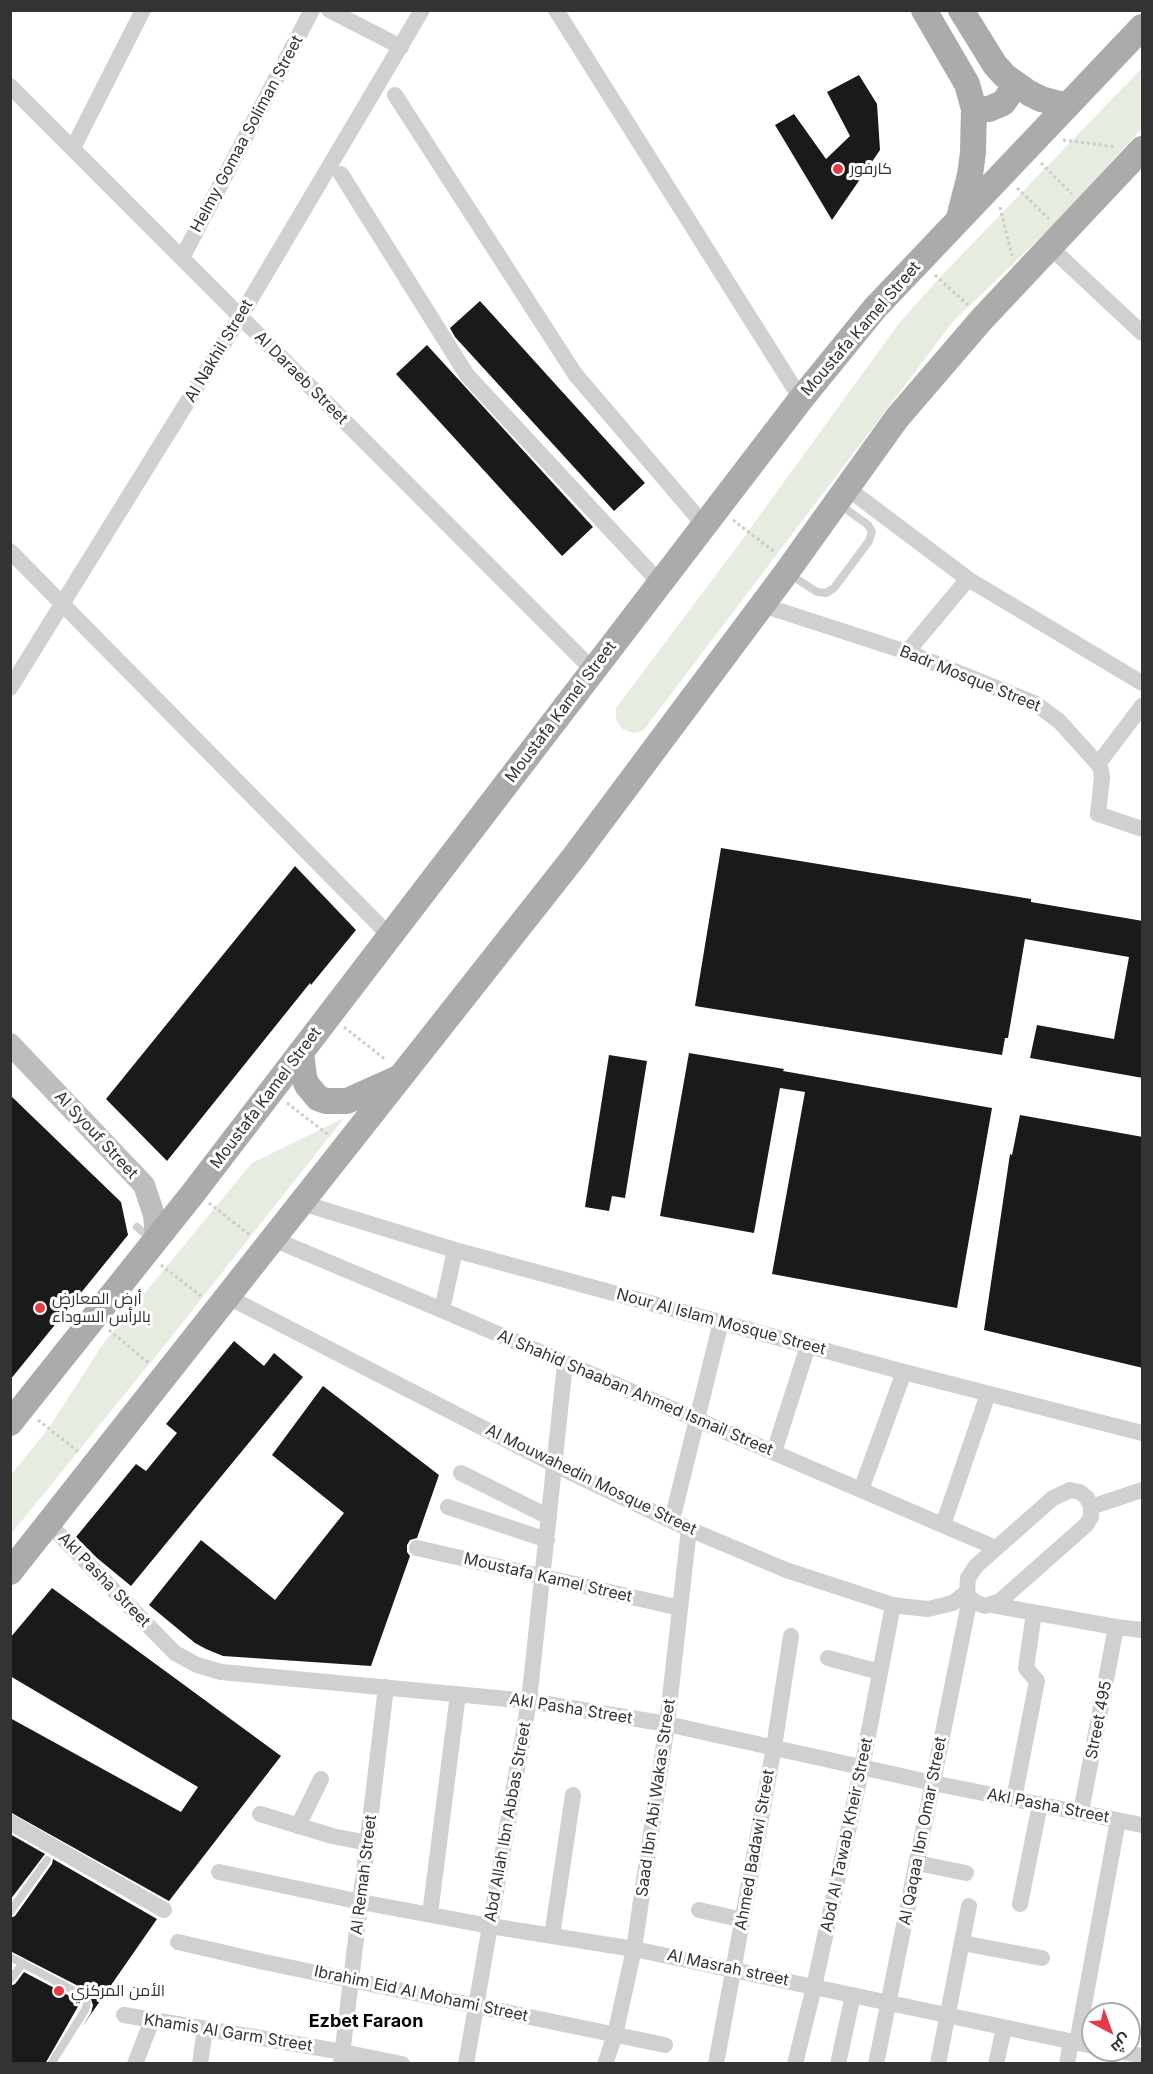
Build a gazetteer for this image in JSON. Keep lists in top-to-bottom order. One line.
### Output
{"streets":{"main road":["Moustafa Kamel Street","Al Syouf Street"],"street":["Helmy Gomaa Soliman Street","Al Nakhil Street","Al Daraeb Street","Badr Mosque Street","Nour Al Islam Mosque Street","Al Shahid Shaaban Ahmed Ismail Street","Al Mouwahedin Mosque Street","Akl Pasha Street","Street 495","Saad Ibn Abi Wakas Street","Abd Allah Ibn Abbas Street","Al Qaqaa Ibn Omar Street","Abd Al Tawab Kheir Street","Ahmed Badawi Street","Al Remah Street","Al Masrah street","Ibrahim Eid Al Mohami Street","Khamis Al Garm Street"]},"crossings":[["Helmy Gomaa Soliman Street","Al Daraeb Street"],["Moustafa Kamel Street","Al Daraeb Street"],["Moustafa Kamel Street","Al Syouf Street"],["Moustafa Kamel Street","Saad Ibn Abi Wakas Street"],["Moustafa Kamel Street","Abd Allah Ibn Abbas Street"],["Al Nakhil Street","Al Daraeb Street"],["Al Shahid Shaaban Ahmed Ismail Street","Abd Allah Ibn Abbas Street"],["Al Shahid Shaaban Ahmed Ismail Street","Al Qaqaa Ibn Omar Street"],["Al Mouwahedin Mosque Street","Saad Ibn Abi Wakas Street"],["Al Mouwahedin Mosque Street","Abd Allah Ibn Abbas Street"],["Al Mouwahedin Mosque Street","Al Qaqaa Ibn Omar Street"],["Al Mouwahedin Mosque Street","Abd Al Tawab Kheir Street"],["Akl Pasha Street","Street 495"],["Akl Pasha Street","Saad Ibn Abi Wakas Street"],["Akl Pasha Street","Abd Allah Ibn Abbas Street"],["Akl Pasha Street","Al Qaqaa Ibn Omar Street"],["Akl Pasha Street","Abd Al Tawab Kheir Street"],["Akl Pasha Street","Ahmed Badawi Street"],["Akl Pasha Street","Al Remah Street"],["Saad Ibn Abi Wakas Street","Al Masrah street"],["Saad Ibn Abi Wakas Street","Ibrahim Eid Al Mohami Street"],["Abd Allah Ibn Abbas Street","Al Masrah street"],["Abd Allah Ibn Abbas Street","Ibrahim Eid Al Mohami Street"],["Al Qaqaa Ibn Omar Street","Al Masrah street"],["Abd Al Tawab Kheir Street","Al Masrah street"],["Ahmed Badawi Street","Al Masrah street"],["Al Remah Street","Al Masrah street"],["Al Remah Street","Ibrahim Eid Al Mohami Street"],["Al Remah Street","Khamis Al Garm Street"]],"districts":["Ezbet Faraon"],"places":["كارفور","أرض المعارض بالرأس السوداء","الأمن المركزي"],"north":"bottom right"}
